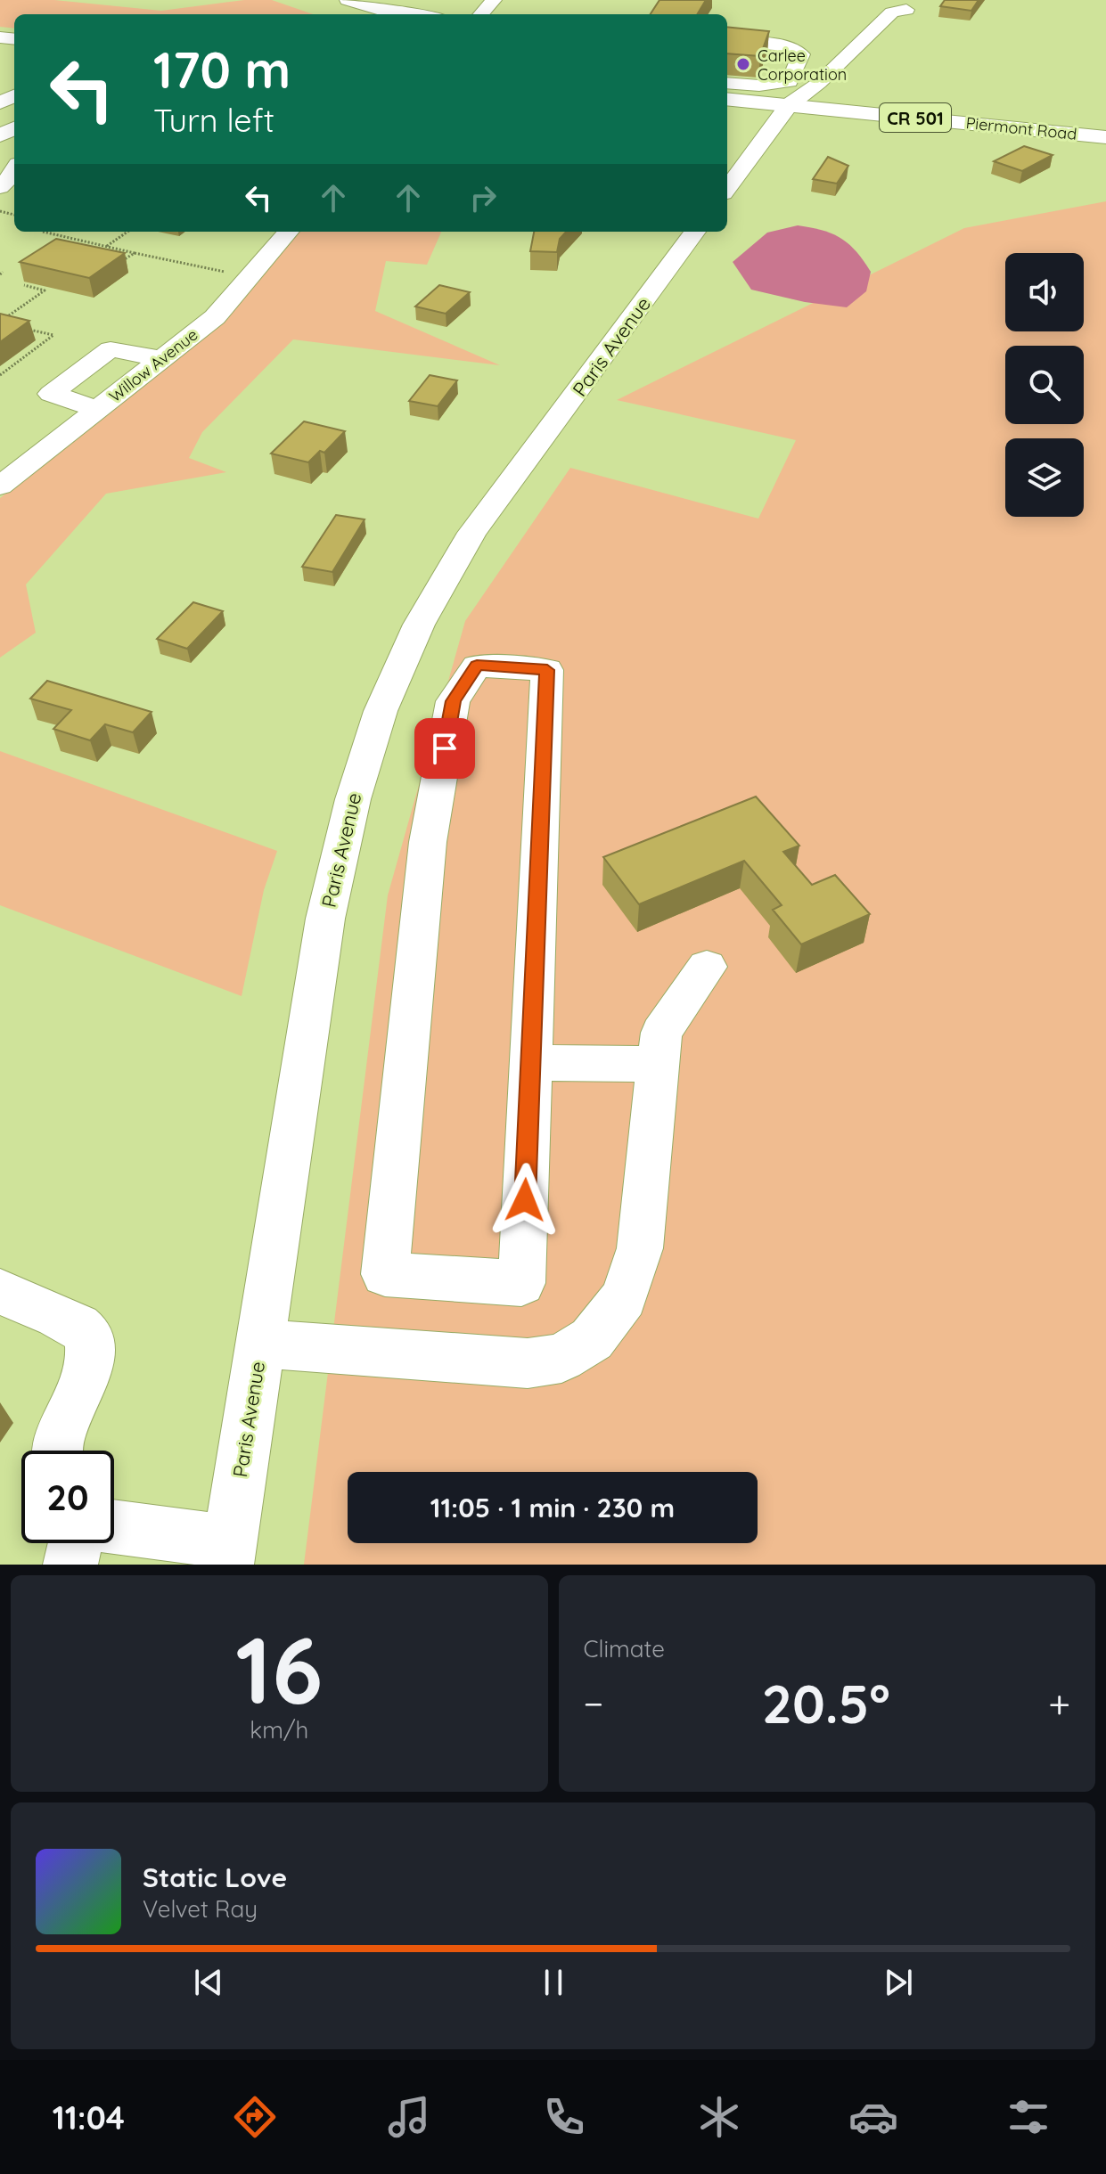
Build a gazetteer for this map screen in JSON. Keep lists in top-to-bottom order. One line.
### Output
{"streets":{"main road":["CR 501","Piermont Road"],"street":["Paris Avenue","Willow Avenue"]},"places":["Carlee Corporation"],"page":{"turn":["170 m","Turn left"],"limit":"20","trip":"11:05 · 1 min · 230 m","tile":[["16","km/h"],"Climate"],"heat":["−","20.5°","+"],"song":["Static Love","Velvet Ray"],"tabs":"11:04"}}
